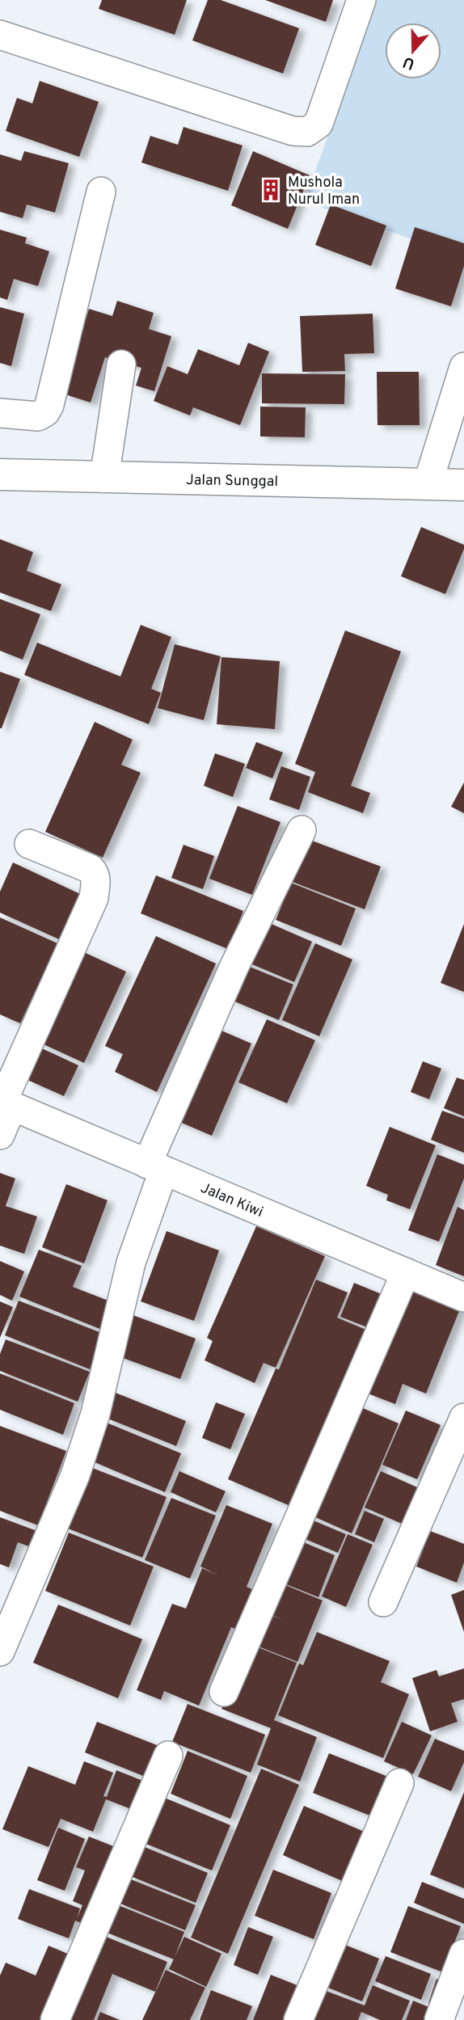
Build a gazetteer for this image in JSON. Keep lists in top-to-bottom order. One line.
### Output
{"streets":{"main road":["Jalan Sunggal"],"street":["Jalan Kiwi"]},"places":{"building":["Mushola Nurul Iman"]},"north":"bottom"}
